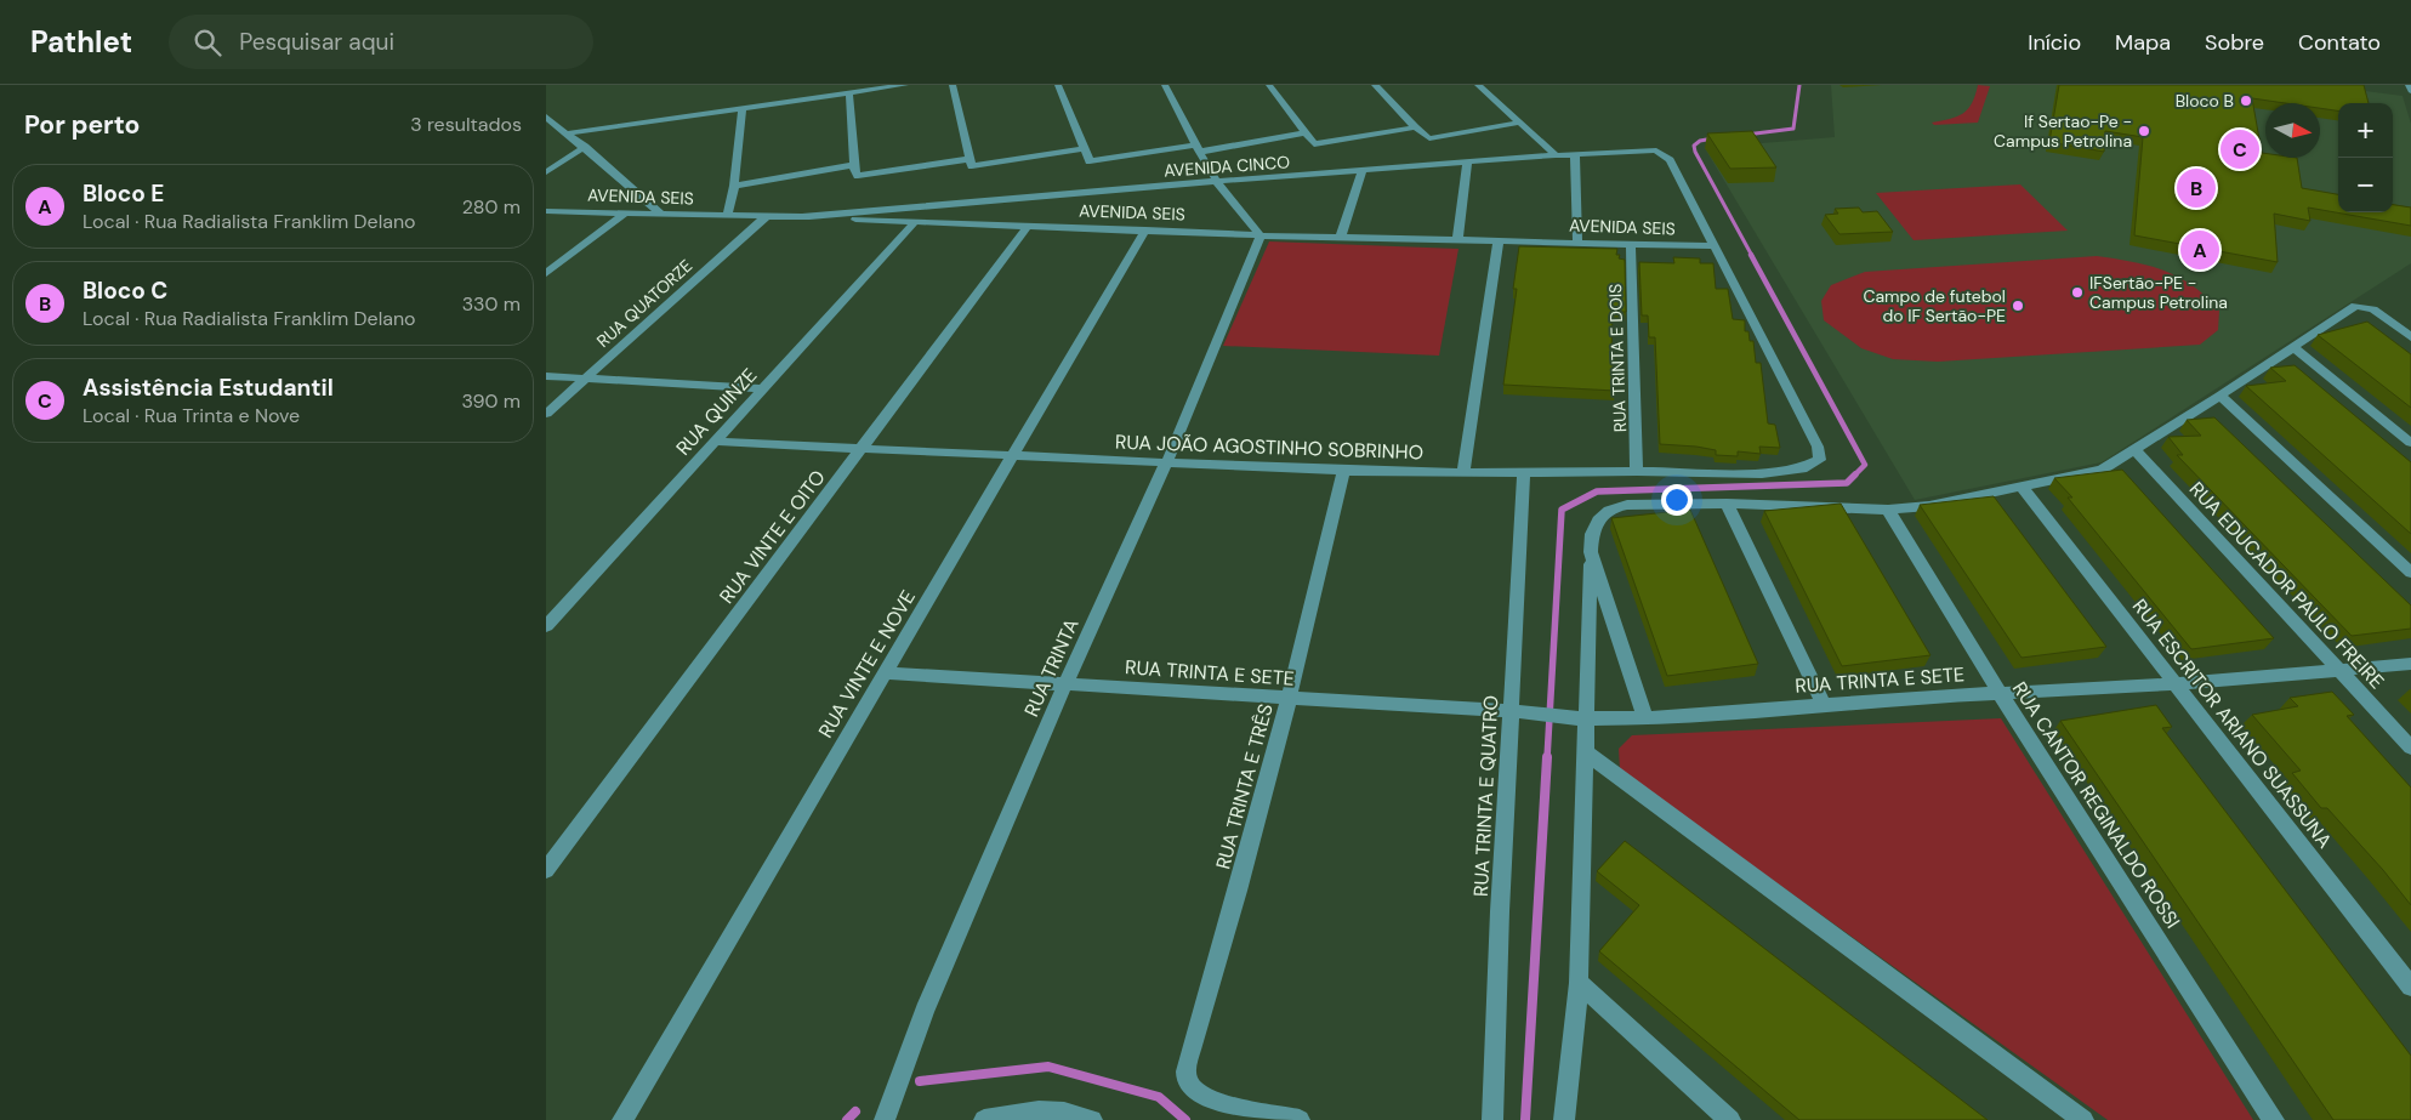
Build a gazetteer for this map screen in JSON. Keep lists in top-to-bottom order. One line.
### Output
{"streets":{"street":["AVENIDA CINCO","AVENIDA SEIS","RUA QUATORZE","RUA TRINTA E DOIS","RUA QUINZE","RUA JOÃO AGOSTINHO SOBRINHO","RUA VINTE E OITO","RUA EDUCADOR PAULO FREIRE","RUA VINTE E NOVE","RUA TRINTA","RUA TRINTA E SETE","RUA ESCRITOR ARIANO SUASSUNA","RUA TRINTA E TRÊS","RUA TRINTA E QUATRO","RUA CANTOR REGINALDO ROSSI"]},"crossings":[["AVENIDA CINCO","AVENIDA SEIS"],["AVENIDA CINCO","RUA JOÃO AGOSTINHO SOBRINHO"],["AVENIDA SEIS","RUA QUATORZE"],["AVENIDA SEIS","RUA TRINTA E DOIS"],["AVENIDA SEIS","RUA QUINZE"],["AVENIDA SEIS","RUA JOÃO AGOSTINHO SOBRINHO"],["AVENIDA SEIS","RUA VINTE E OITO"],["AVENIDA SEIS","RUA VINTE E NOVE"],["AVENIDA SEIS","RUA TRINTA"],["RUA TRINTA E DOIS","RUA JOÃO AGOSTINHO SOBRINHO"],["RUA QUINZE","RUA JOÃO AGOSTINHO SOBRINHO"],["RUA JOÃO AGOSTINHO SOBRINHO","RUA VINTE E OITO"],["RUA JOÃO AGOSTINHO SOBRINHO","RUA VINTE E NOVE"],["RUA JOÃO AGOSTINHO SOBRINHO","RUA TRINTA"],["RUA JOÃO AGOSTINHO SOBRINHO","RUA TRINTA E TRÊS"],["RUA JOÃO AGOSTINHO SOBRINHO","RUA TRINTA E QUATRO"],["RUA EDUCADOR PAULO FREIRE","RUA TRINTA E SETE"],["RUA VINTE E NOVE","RUA TRINTA E SETE"],["RUA TRINTA","RUA TRINTA E SETE"],["RUA TRINTA E SETE","RUA ESCRITOR ARIANO SUASSUNA"],["RUA TRINTA E SETE","RUA TRINTA E TRÊS"],["RUA TRINTA E SETE","RUA TRINTA E QUATRO"],["RUA TRINTA E SETE","RUA CANTOR REGINALDO ROSSI"]],"places":["Bloco B","If Sertao-Pe - Campus Petrolina","IFSertão-PE - Campus Petrolina","Campo de futebol do IF Sertão-PE"],"north":"right","page":{"header":"Pathlet","search":"Pesquisar aqui","nav":["Início","Mapa","Sobre","Contato"],"heading":["Por perto","3 resultados"],"map_buttons":["+","−"],"pins":["C","B","A"],"list":[{"mark":"A","name":"Bloco E","note":"Local · Rua Radialista Franklim Delano","value":"280 m"},{"mark":"B","name":"Bloco C","note":"Local · Rua Radialista Franklim Delano","value":"330 m"},{"mark":"C","name":"Assistência Estudantil","note":"Local · Rua Trinta e Nove","value":"390 m"}]}}
